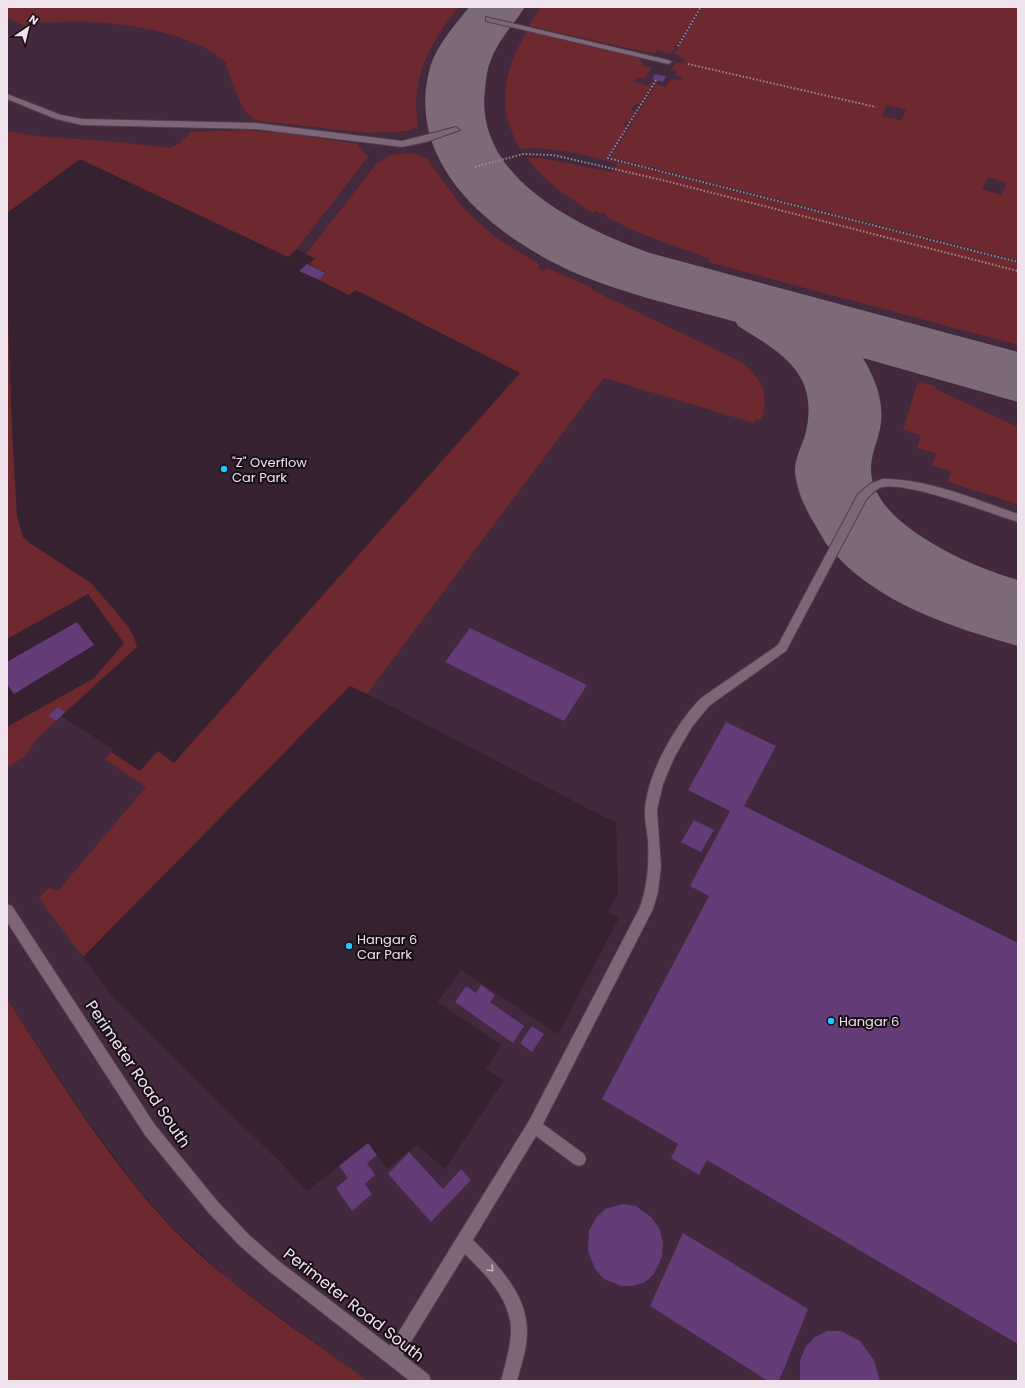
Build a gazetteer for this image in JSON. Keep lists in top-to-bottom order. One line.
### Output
{"streets":{"lane":["Perimeter Road South"]},"places":["\"Z\" Overflow Car Park","Hangar 6 Car Park","Hangar 6"],"north":"top right"}
